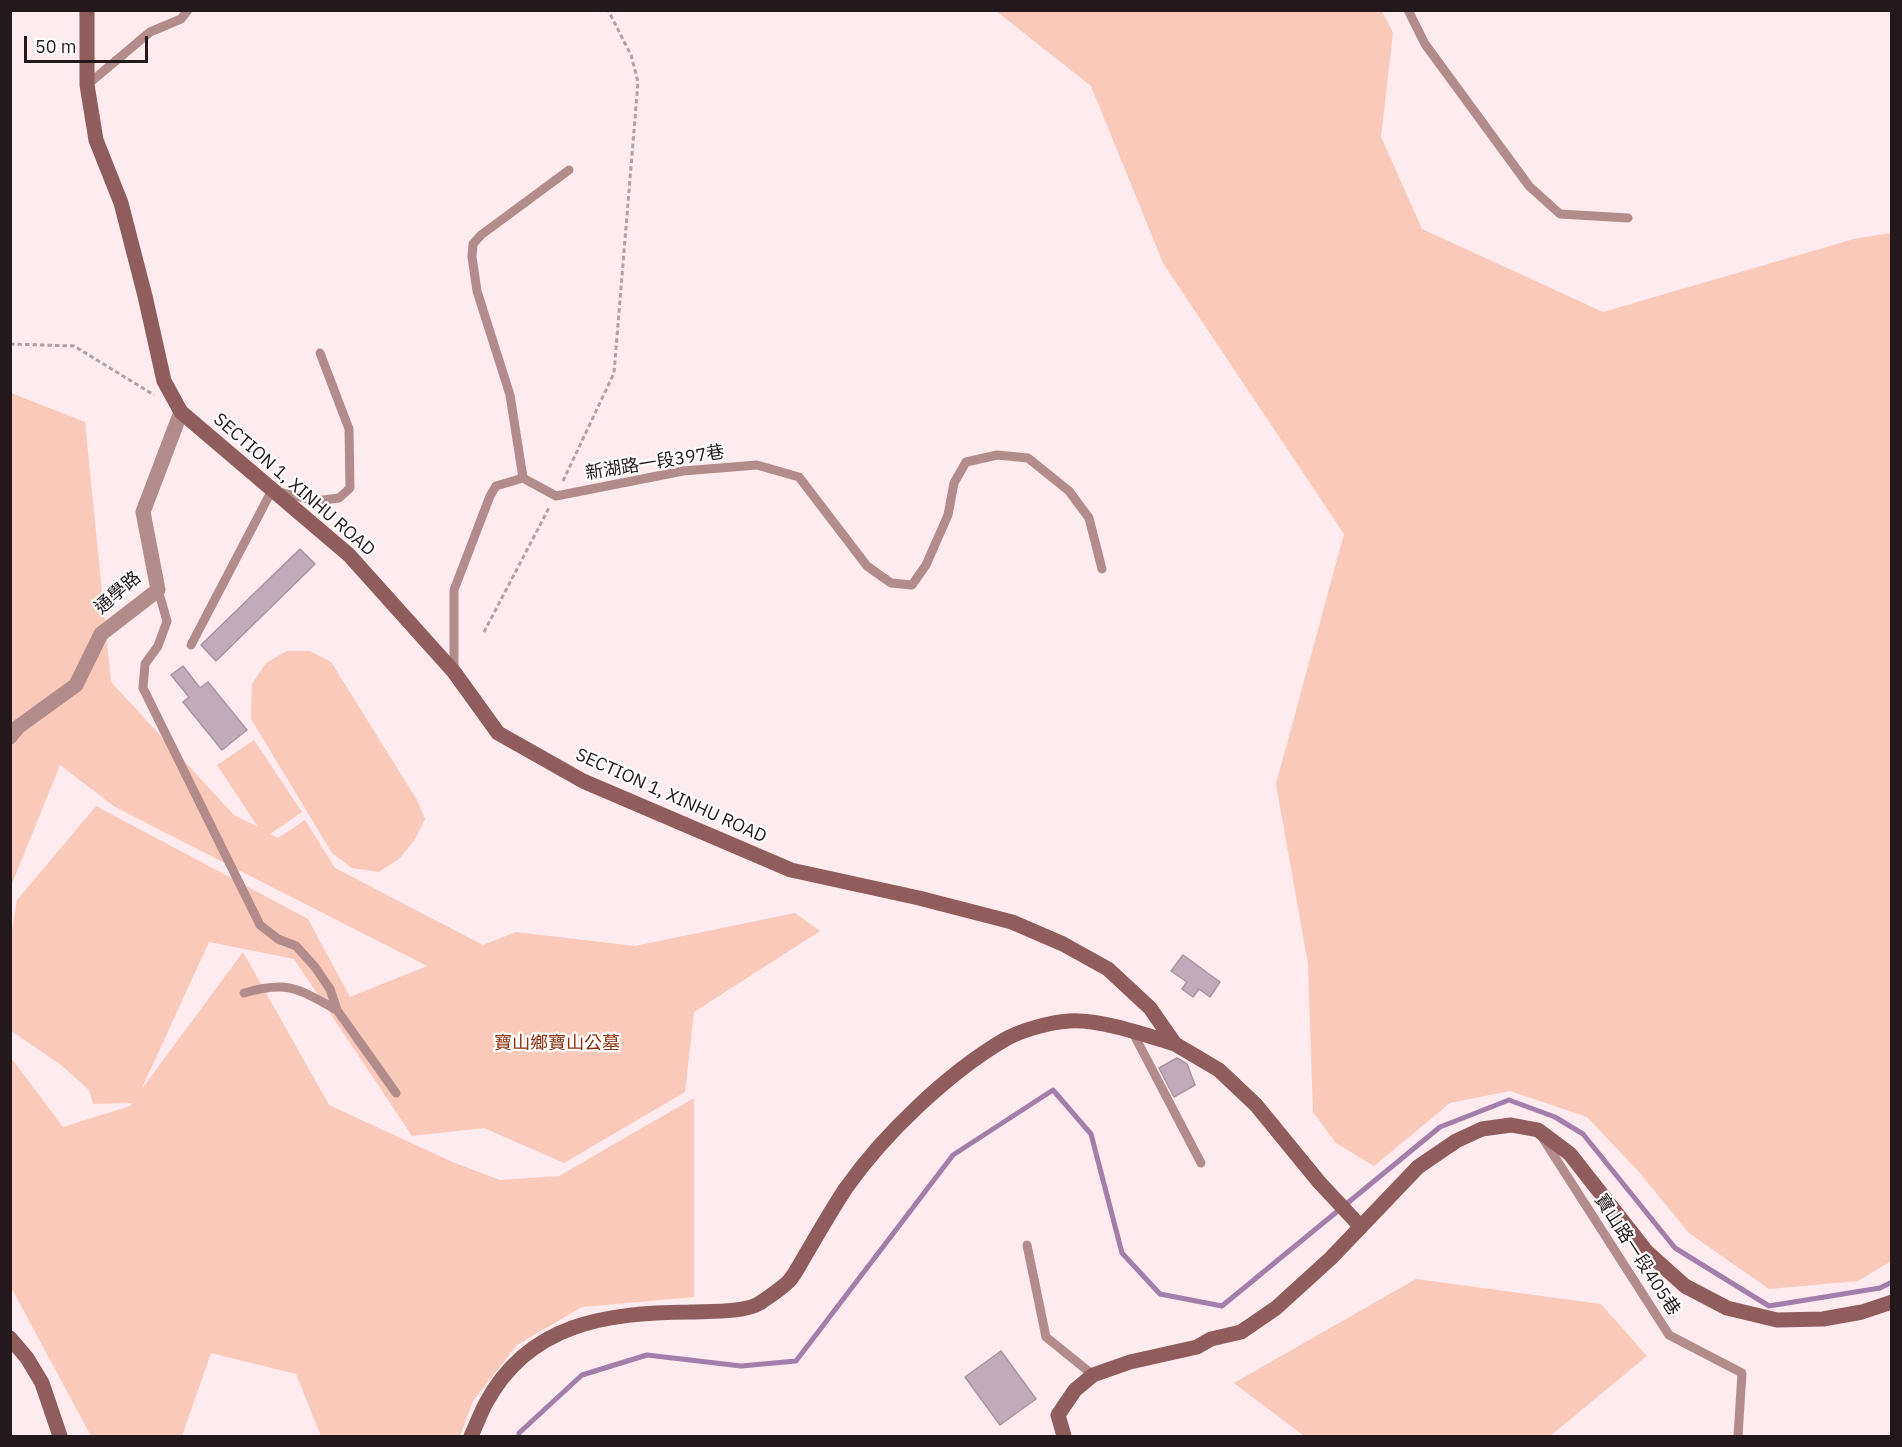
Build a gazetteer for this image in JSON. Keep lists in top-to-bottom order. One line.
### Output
{"streets":{"street":["SECTION 1, XINHU ROAD","通學路"],"lane":["新湖路一段397巷","寶山路一段405巷"]},"crossings":[["SECTION 1, XINHU ROAD","通學路"]],"parks":["寶山鄉寶山公墓"],"scale_bar":"50 m"}
